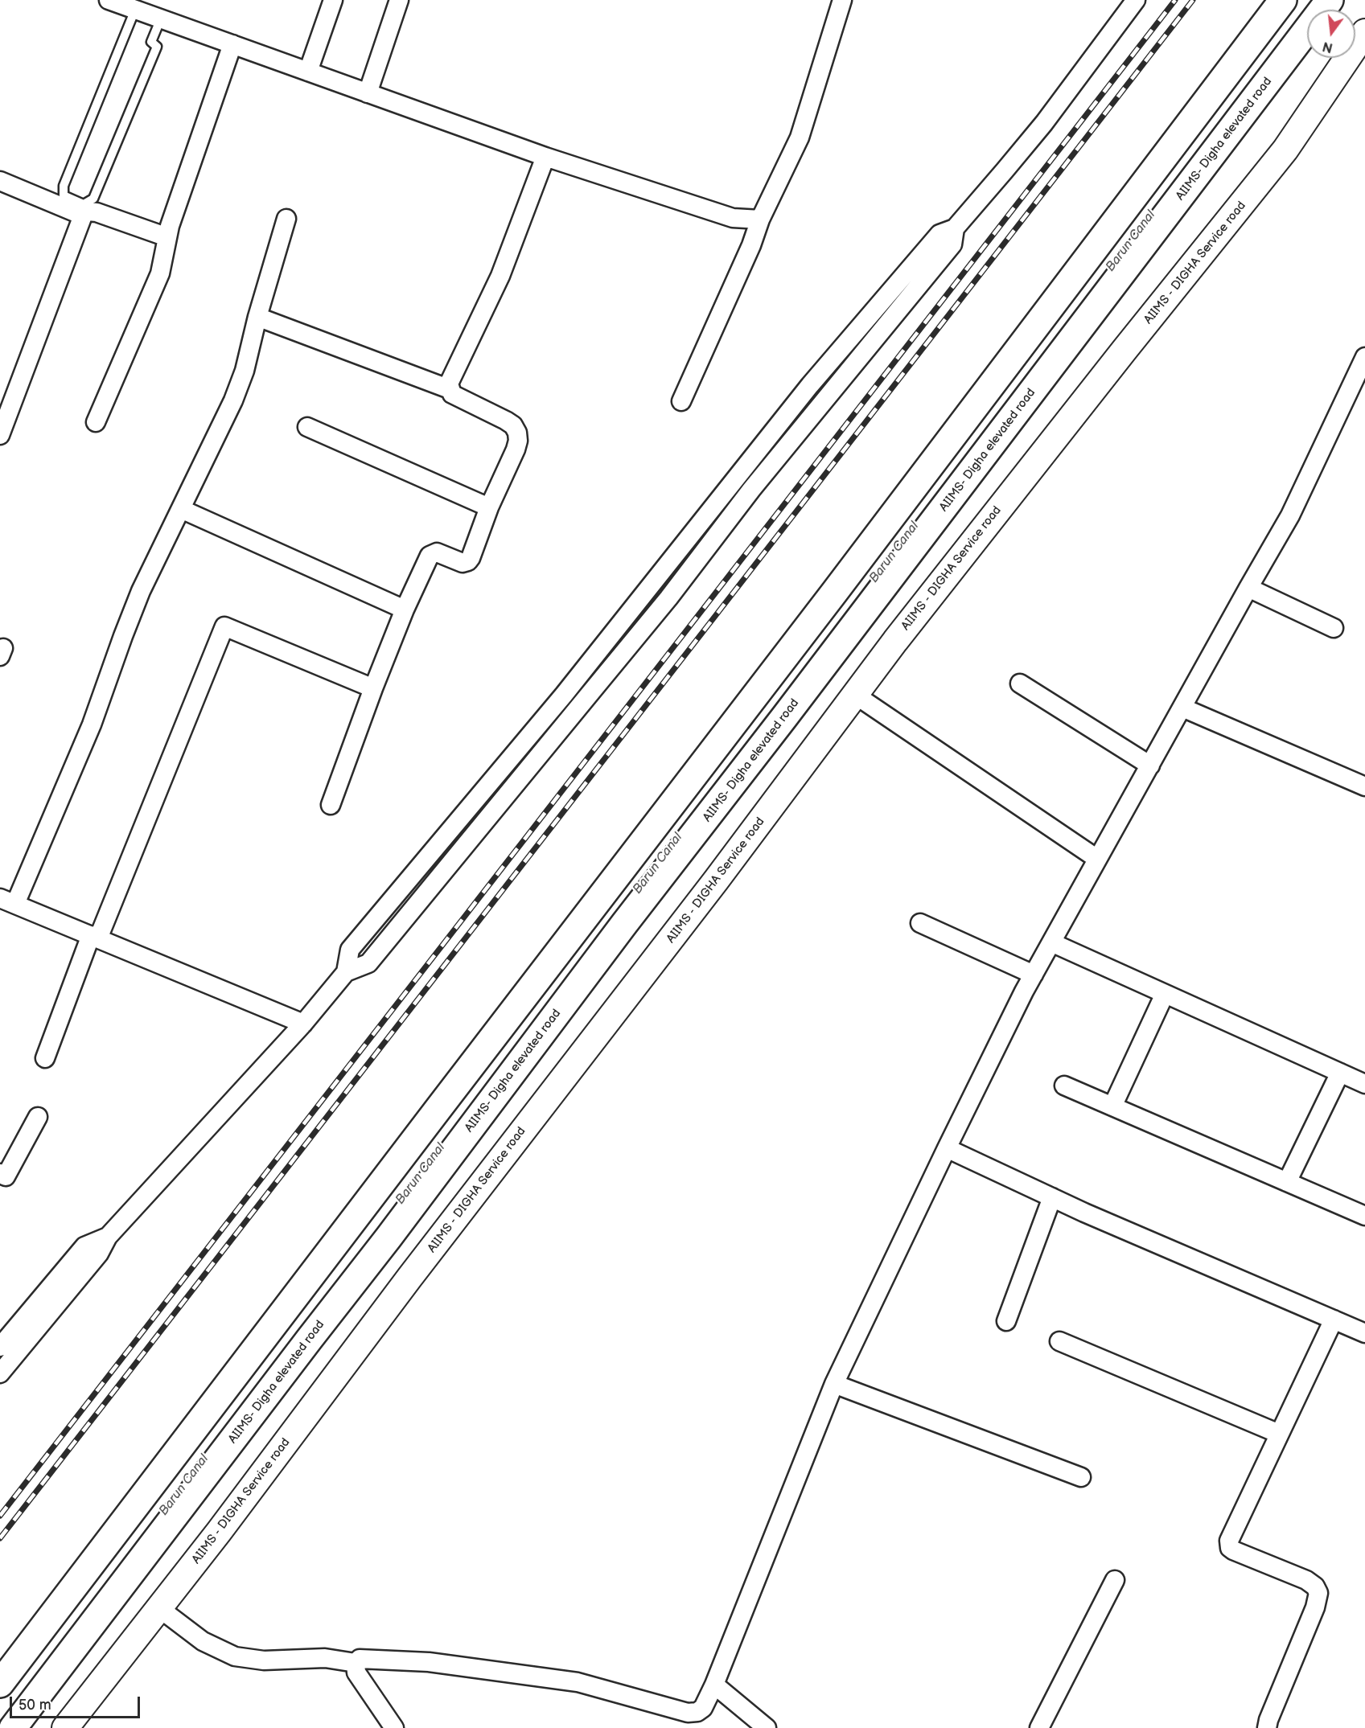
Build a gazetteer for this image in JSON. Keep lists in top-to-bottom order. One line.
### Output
{"streets":{"highway":["AIIMS- Digha elevated road"],"main road":["AIIMS - DIGHA Service road"]},"water":["Barun Canal"],"scale_bar":"50 m","north":"bottom"}
